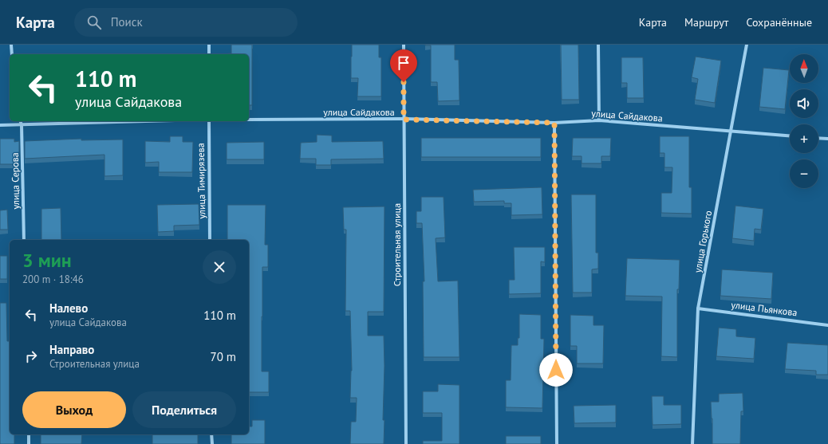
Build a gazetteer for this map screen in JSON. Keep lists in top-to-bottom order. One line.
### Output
{"streets":{"street":["улица Сайдакова","улица Серова","улица Тимирязева","улица Горького","Строительная улица","улица Пьянкова"]},"crossings":[["улица Сайдакова","улица Горького"],["улица Сайдакова","Строительная улица"],["улица Горького","улица Пьянкова"]],"north":"top","page":{"header":"Карта","search":"Поиск","nav":["Карта","Маршрут","Сохранённые"],"map_buttons":["+","−"],"turn":["110 m","улица Сайдакова"],"heading":["3 мин","200 m · 18:46"],"list":[{"name":"Налево","note":"улица Сайдакова","value":"110 m"},{"name":"Направо","note":"Строительная улица","value":"70 m"}],"buttons":["Выход","Поделиться"]}}
